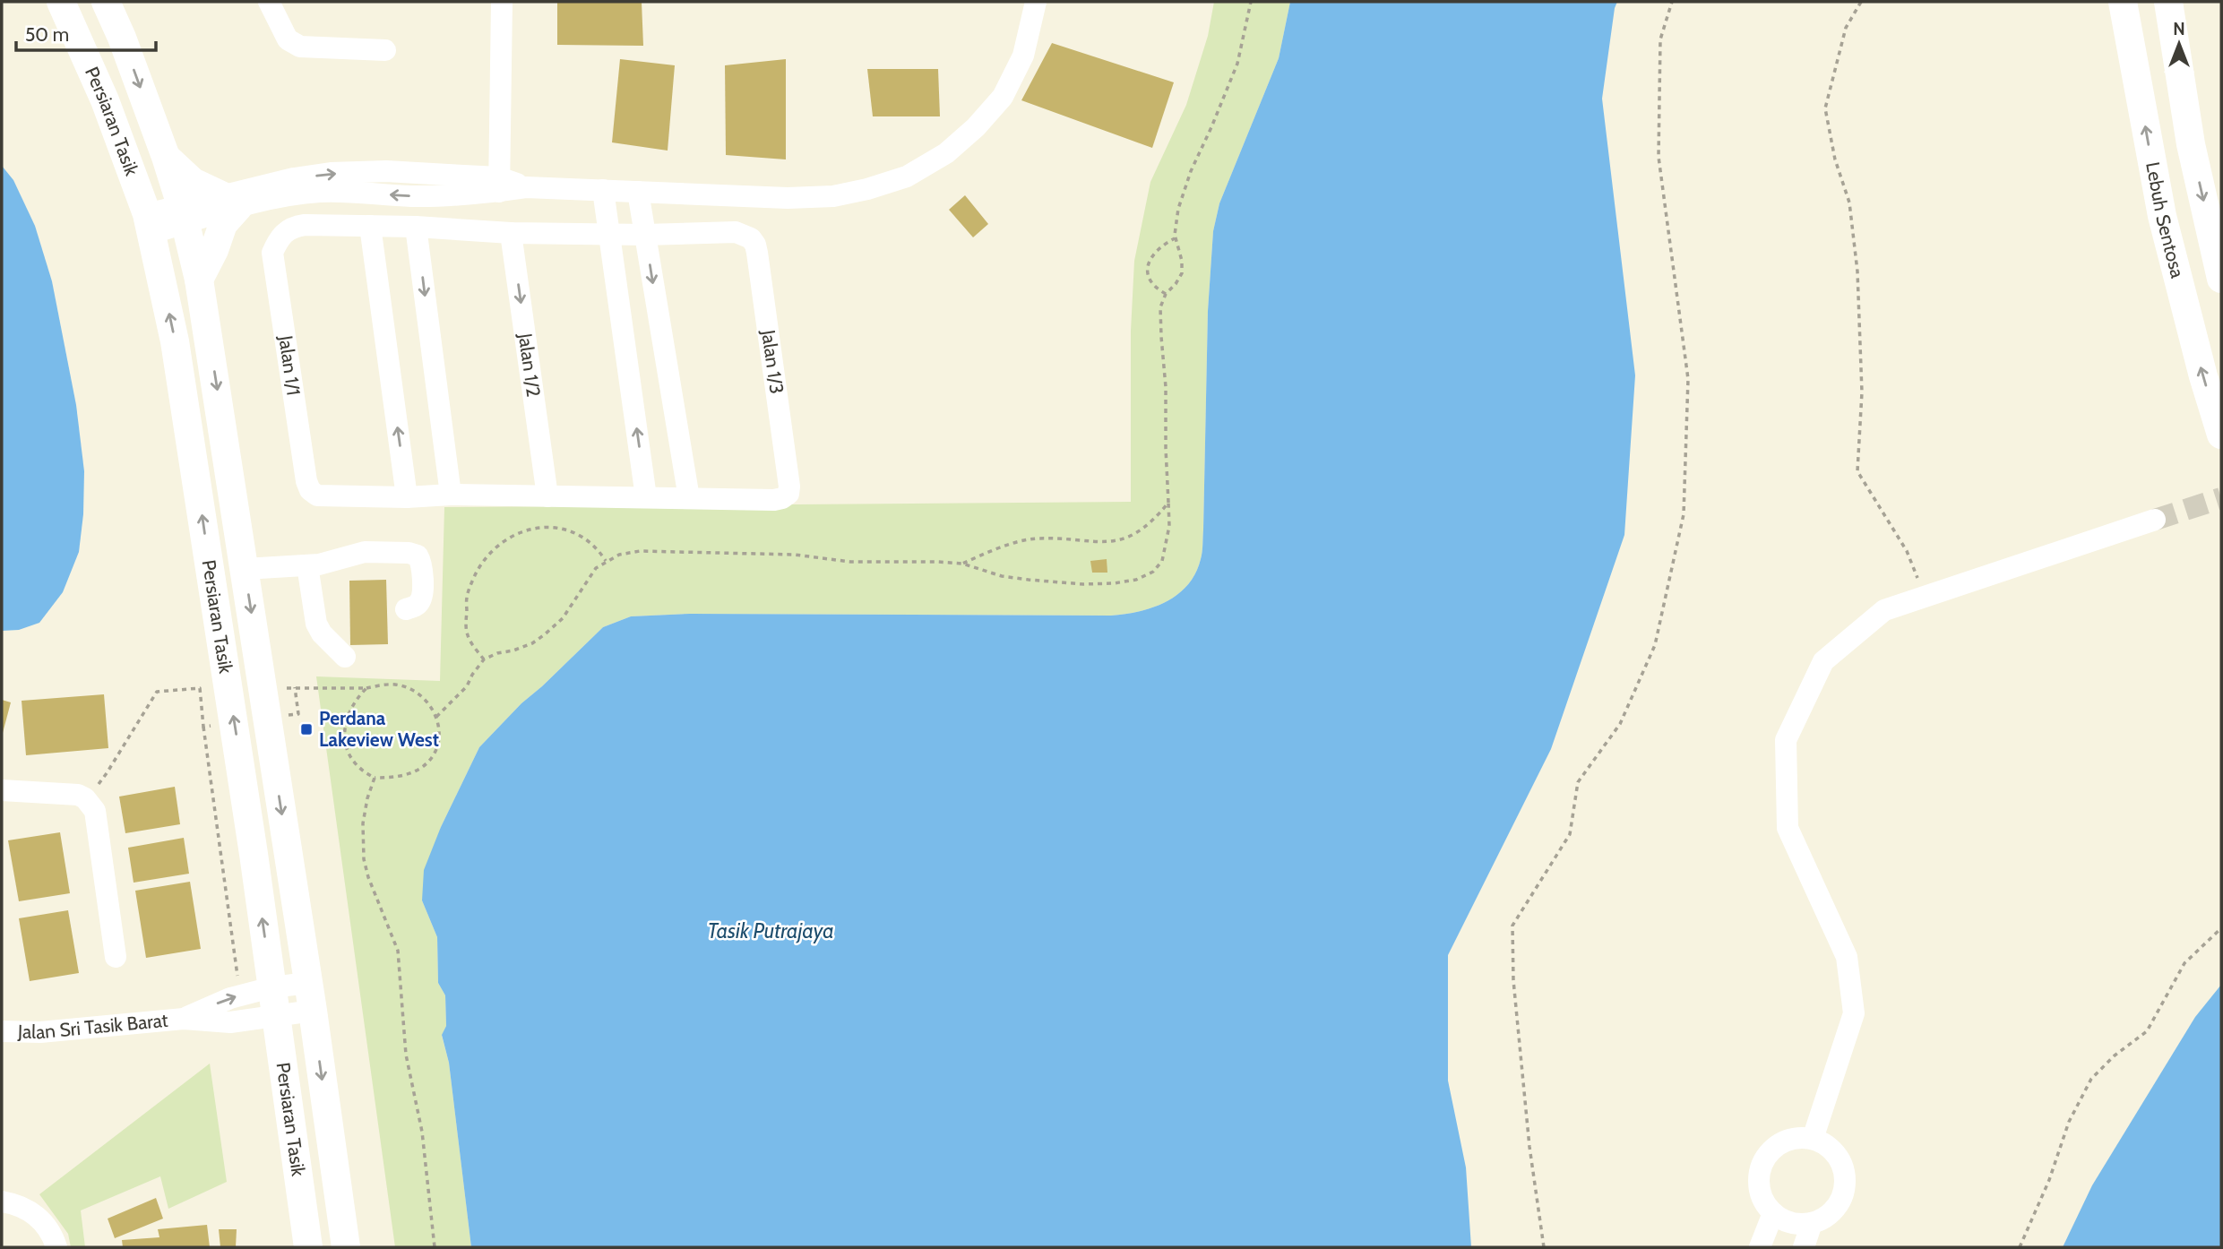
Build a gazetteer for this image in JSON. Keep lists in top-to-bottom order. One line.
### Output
{"streets":{"main road":["Persiaran Tasik","Lebuh Sentosa"],"street":["Jalan 1/3","Jalan 1/2","Jalan 1/1","Jalan Sri Tasik Barat"]},"crossings":[["Persiaran Tasik","Jalan Sri Tasik Barat"]],"water":["Tasik Putrajaya"],"places":{"transit":["Perdana Lakeview West"]},"scale_bar":"50 m","north":"top"}
